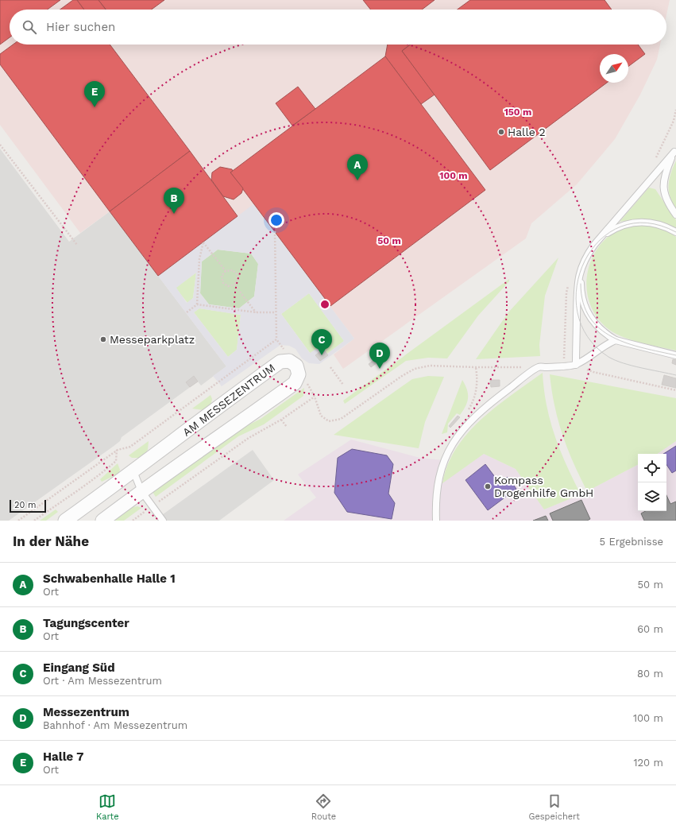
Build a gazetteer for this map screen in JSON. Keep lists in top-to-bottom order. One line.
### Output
{"streets":{"street":["AM MESSEZENTRUM"]},"places":["Halle 2","Messeparkplatz","Kompass Drogenhilfe GmbH"],"scale_bar":"20 m","north":"top right","page":{"search":"Hier suchen","pins":["E","A","B","C","D"],"scale":"20 m","heading":["In der Nähe","5 Ergebnisse"],"list":[{"mark":"A","name":"Schwabenhalle Halle 1","note":"Ort","value":"50 m"},{"mark":"B","name":"Tagungscenter","note":"Ort","value":"60 m"},{"mark":"C","name":"Eingang Süd","note":"Ort · Am Messezentrum","value":"80 m"},{"mark":"D","name":"Messezentrum","note":"Bahnhof · Am Messezentrum","value":"100 m"},{"mark":"E","name":"Halle 7","note":"Ort","value":"120 m"}],"nav":["Karte","Route","Gespeichert"]},"rings":["150 m","100 m","50 m"]}
